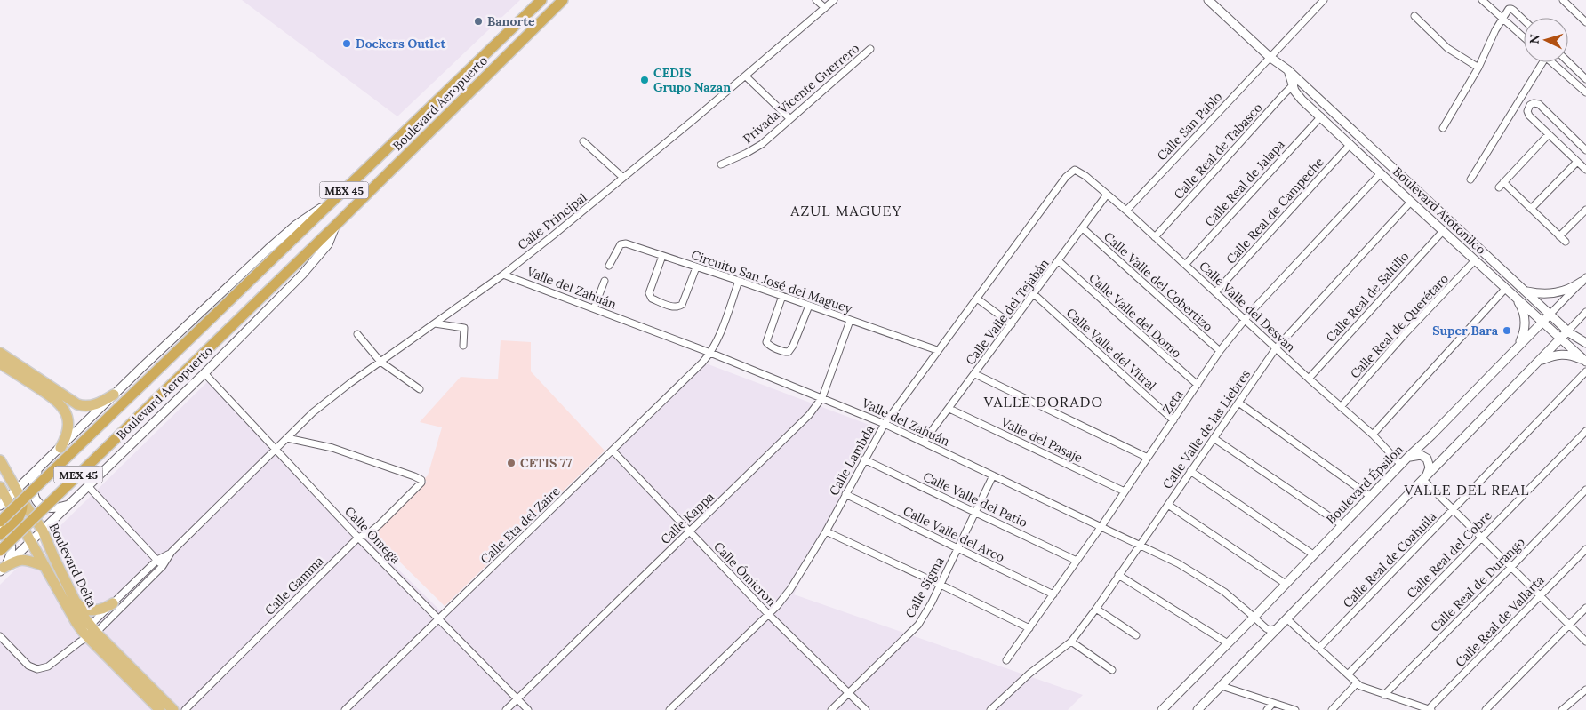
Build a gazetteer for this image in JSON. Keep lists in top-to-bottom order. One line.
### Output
{"streets":{"highway":["Boulevard Aeropuerto","MEX 45"],"main road":["Boulevard Delta"],"street":["Privada Vicente Guerrero","Calle San Pablo","Calle Real de Tabasco","Calle Real de Jalapa","Calle Real de Campeche","Boulevard Atotonilco","Calle Principal","Circuito San José del Maguey","Calle Valle del Cobertizo","Valle del Zahuán","Calle Real de Saltillo","Calle Valle del Desván","Calle Valle del Tejabán","Calle Valle del Domo","Calle Real de Querétaro","Calle Valle del Vitral","Zeta","Calle Valle de las Liebres","Valle del Pasaje","Calle Lambda","Boulevard Épsilon","Calle Valle del Patio","Calle Kappa","Calle Eta del Zaire","Calle Valle del Arco","Calle Omega","Calle Real del Cobre","Calle Real de Coahuila","Calle Ómicron","Calle Real de Durango","Calle Gamma","Calle Sigma","Calle Real de Vallarta"]},"crossings":[["Boulevard Aeropuerto","Calle Omega"],["Boulevard Aeropuerto","Boulevard Delta"],["Calle San Pablo","Boulevard Atotonilco"],["Calle San Pablo","Calle Valle del Desván"],["Calle Real de Tabasco","Boulevard Atotonilco"],["Calle Real de Tabasco","Calle Valle del Desván"],["Calle Real de Jalapa","Boulevard Atotonilco"],["Calle Real de Jalapa","Calle Valle del Desván"],["Calle Real de Campeche","Boulevard Atotonilco"],["Calle Real de Campeche","Calle Valle del Desván"],["Boulevard Atotonilco","Calle Real de Saltillo"],["Boulevard Atotonilco","Calle Real de Querétaro"],["Boulevard Atotonilco","Zeta"],["Boulevard Atotonilco","Calle Valle de las Liebres"],["Boulevard Atotonilco","Boulevard Épsilon"],["Calle Principal","Valle del Zahuán"],["Calle Principal","Calle Omega"],["Calle Principal","Calle Gamma"],["Circuito San José del Maguey","Calle Lambda"],["Circuito San José del Maguey","Calle Kappa"],["Circuito San José del Maguey","Calle Eta del Zaire"],["Calle Valle del Cobertizo","Calle Valle del Tejabán"],["Calle Valle del Cobertizo","Zeta"],["Valle del Zahuán","Calle Valle del Tejabán"],["Valle del Zahuán","Zeta"],["Valle del Zahuán","Calle Valle de las Liebres"],["Valle del Zahuán","Calle Lambda"],["Valle del Zahuán","Boulevard Épsilon"],["Valle del Zahuán","Calle Kappa"],["Valle del Zahuán","Calle Eta del Zaire"],["Valle del Zahuán","Calle Sigma"],["Calle Real de Saltillo","Calle Valle del Desván"],["Calle Valle del Desván","Calle Valle del Tejabán"],["Calle Valle del Desván","Calle Real de Querétaro"],["Calle Valle del Desván","Zeta"],["Calle Valle del Desván","Calle Valle de las Liebres"],["Calle Valle del Desván","Calle Lambda"],["Calle Valle del Desván","Boulevard Épsilon"],["Calle Valle del Tejabán","Calle Valle del Domo"],["Calle Valle del Tejabán","Calle Valle del Vitral"],["Calle Valle del Tejabán","Valle del Pasaje"],["Calle Valle del Domo","Zeta"],["Calle Valle del Vitral","Zeta"],["Zeta","Valle del Pasaje"],["Zeta","Calle Valle del Patio"],["Zeta","Calle Valle del Arco"],["Calle Lambda","Calle Valle del Patio"],["Calle Lambda","Calle Valle del Arco"],["Calle Lambda","Calle Ómicron"],["Calle Valle del Patio","Calle Sigma"],["Calle Kappa","Calle Omega"],["Calle Kappa","Calle Ómicron"],["Calle Eta del Zaire","Calle Omega"],["Calle Eta del Zaire","Calle Ómicron"],["Calle Valle del Arco","Calle Sigma"],["Calle Omega","Calle Gamma"],["Calle Ómicron","Calle Sigma"]],"districts":["AZUL MAGUEY","VALLE DORADO","VALLE DEL REAL"],"places":["Banorte","Dockers Outlet","CEDIS Grupo Nazan","Super Bara","CETIS 77"],"north":"left"}
